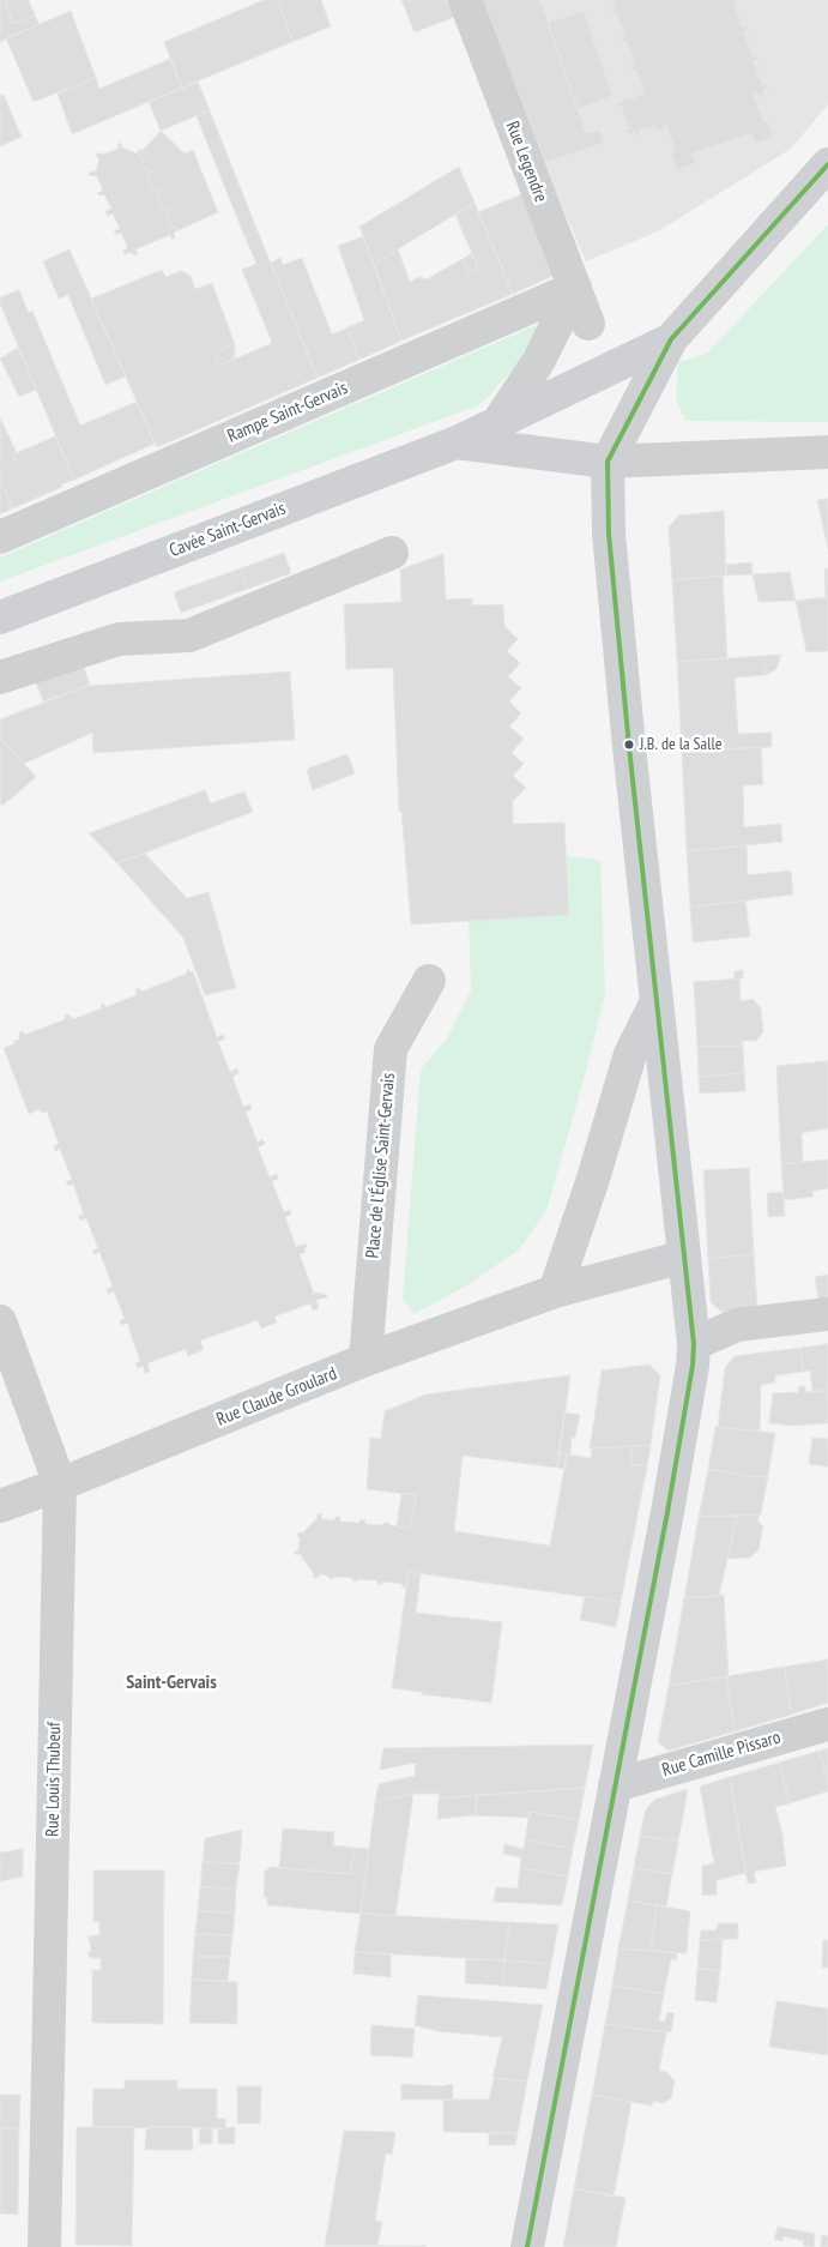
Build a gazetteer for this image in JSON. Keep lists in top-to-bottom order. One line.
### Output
{"streets":{"street":["Rue Legendre","Rampe Saint-Gervais","Cavée Saint-Gervais","Place de l'Église Saint-Gervais","Rue Claude Groulard","Rue Camille Pissaro","Rue Louis Thubeuf"]},"crossings":[["Rue Legendre","Rampe Saint-Gervais"],["Place de l'Église Saint-Gervais","Rue Claude Groulard"],["Rue Claude Groulard","Rue Louis Thubeuf"]],"districts":["Saint-Gervais"],"places":["J.B. de la Salle"]}
